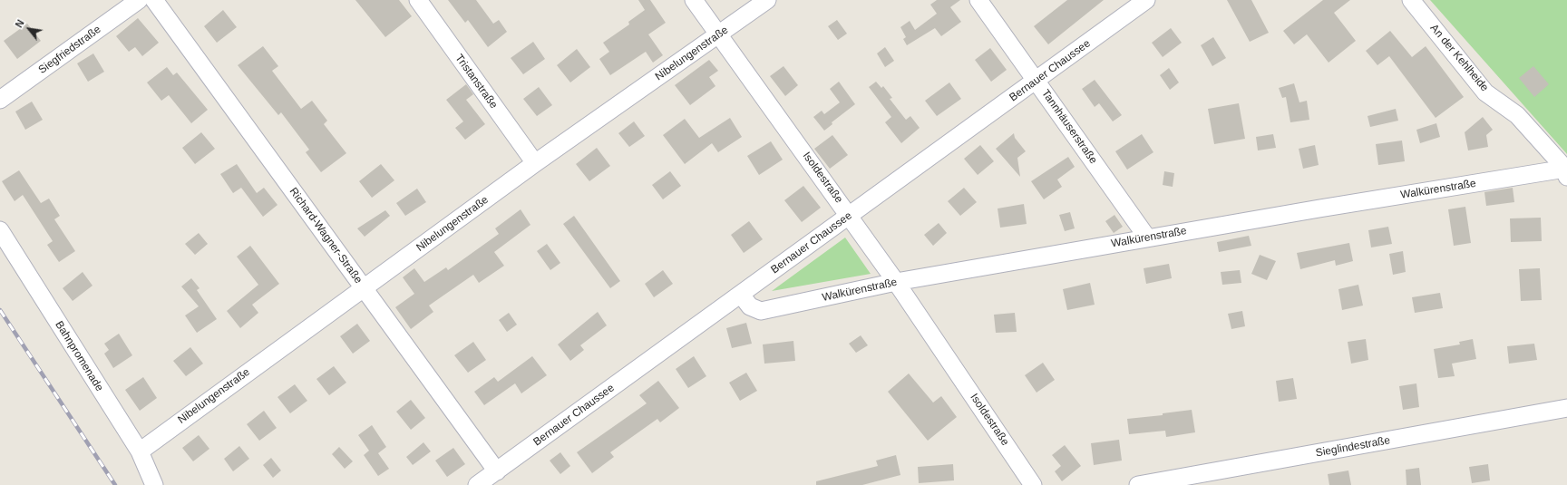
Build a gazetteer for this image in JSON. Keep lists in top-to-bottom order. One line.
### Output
{"streets":{"street":["Siegfriedstraße","Nibelungenstraße","An der Kehlheide","Bernauer Chaussee","Tristanstraße","Tannhäuserstraße","Isoldestraße","Walkürenstraße","Richard-Wagner-Straße","Bahnpromenade","Sieglindestraße"]},"crossings":[["Nibelungenstraße","Tristanstraße"],["Nibelungenstraße","Isoldestraße"],["Nibelungenstraße","Richard-Wagner-Straße"],["Nibelungenstraße","Bahnpromenade"],["An der Kehlheide","Walkürenstraße"],["Bernauer Chaussee","Tannhäuserstraße"],["Bernauer Chaussee","Isoldestraße"],["Bernauer Chaussee","Walkürenstraße"],["Bernauer Chaussee","Richard-Wagner-Straße"],["Tannhäuserstraße","Walkürenstraße"],["Isoldestraße","Walkürenstraße"]],"north":"top left"}
